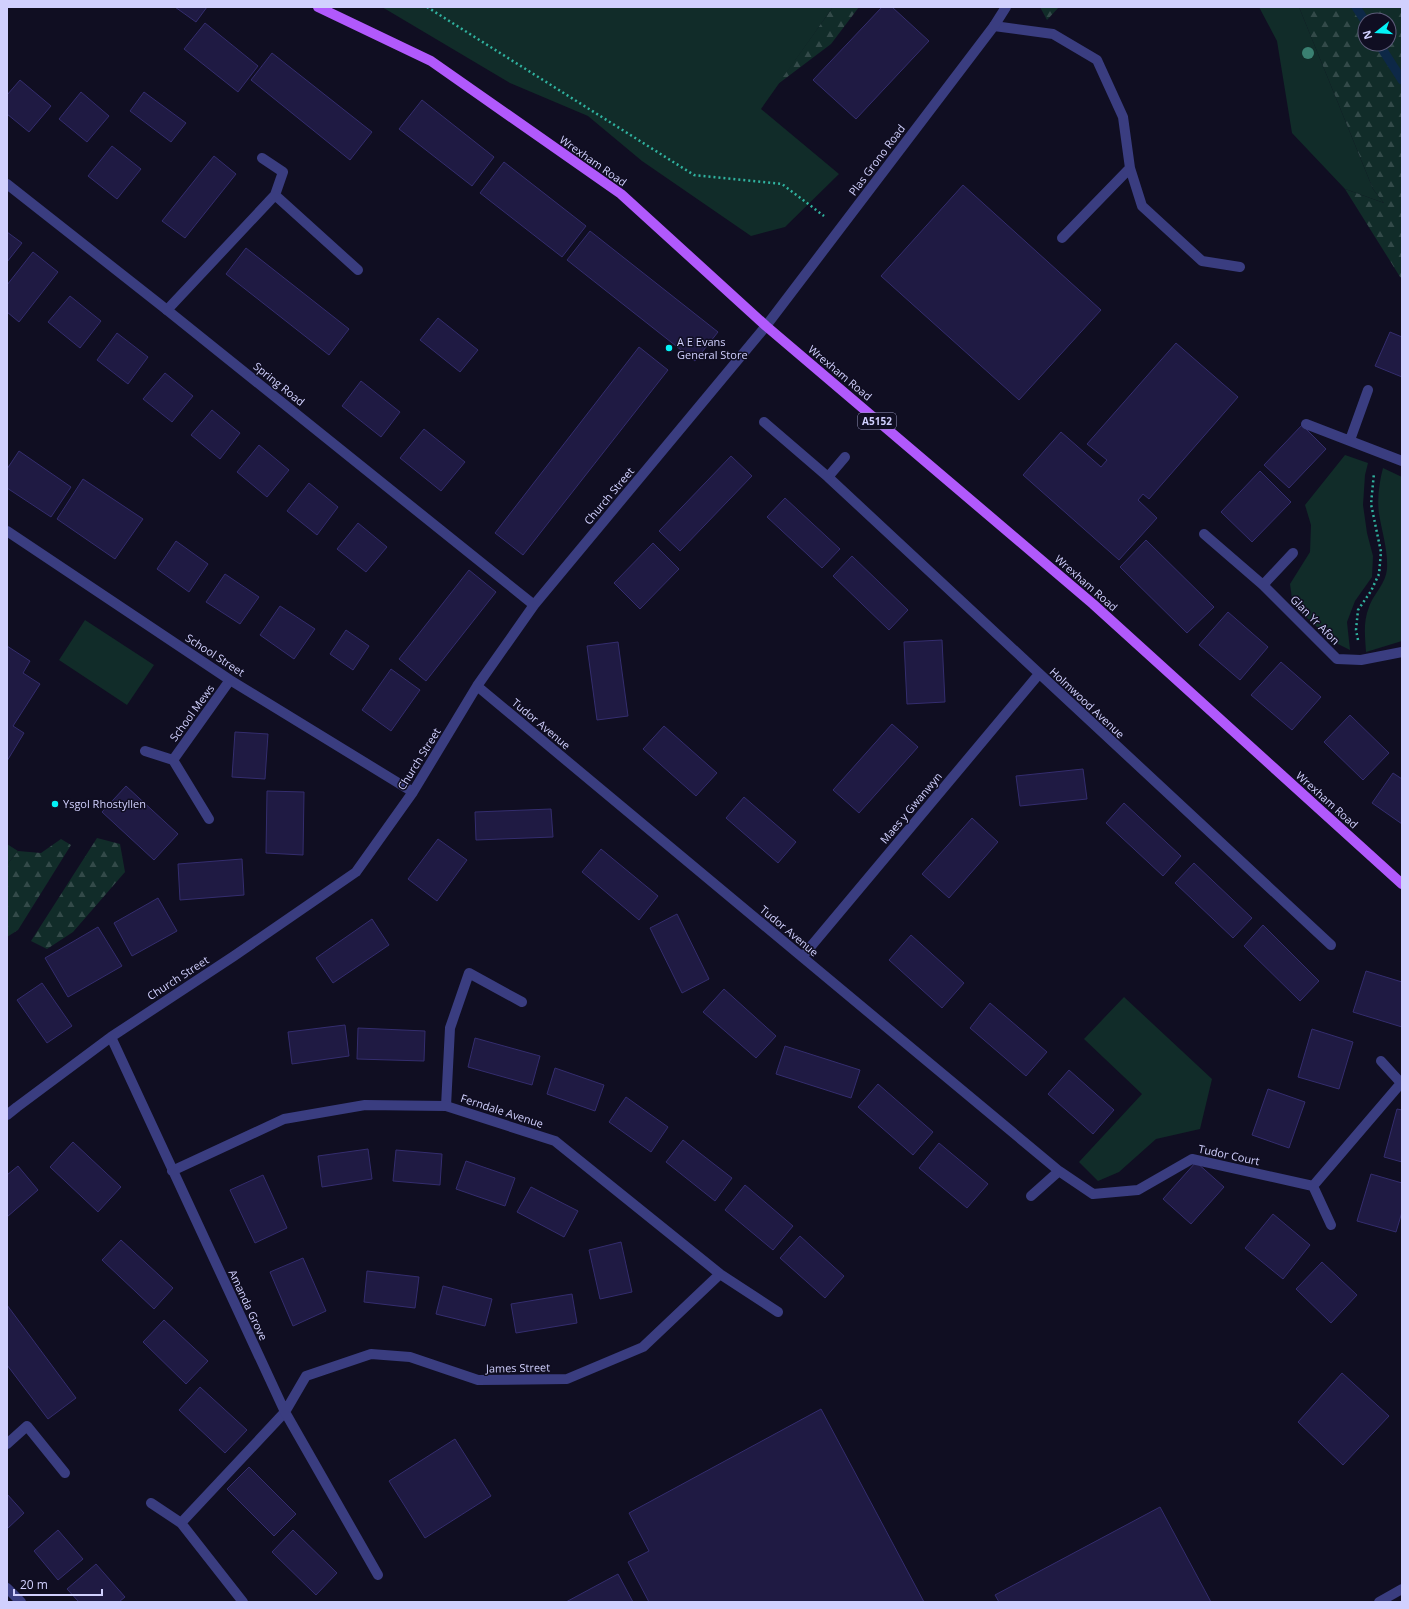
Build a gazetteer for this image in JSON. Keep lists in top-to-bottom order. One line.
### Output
{"streets":{"main road":["Wrexham Road","A5152"],"street":["Plas Grono Road","Spring Road","Church Street","Glan Yr Afon","School Street","Holmwood Avenue","School Mews","Tudor Avenue","Maes y Gwanwyn","Ferndale Avenue","Tudor Court","Amanda Grove","James Street"]},"crossings":[["Plas Grono Road","Wrexham Road"],["Plas Grono Road","Church Street"],["Wrexham Road","Church Street"],["Spring Road","Church Street"],["Church Street","School Street"],["Church Street","Tudor Avenue"],["Church Street","Amanda Grove"],["School Street","School Mews"],["Holmwood Avenue","Maes y Gwanwyn"],["Tudor Avenue","Maes y Gwanwyn"],["Tudor Avenue","Tudor Court"],["Ferndale Avenue","Amanda Grove"],["Ferndale Avenue","James Street"],["Amanda Grove","James Street"]],"places":["A E Evans General Store","Ysgol Rhostyllen"],"scale_bar":"20 m","north":"left"}
